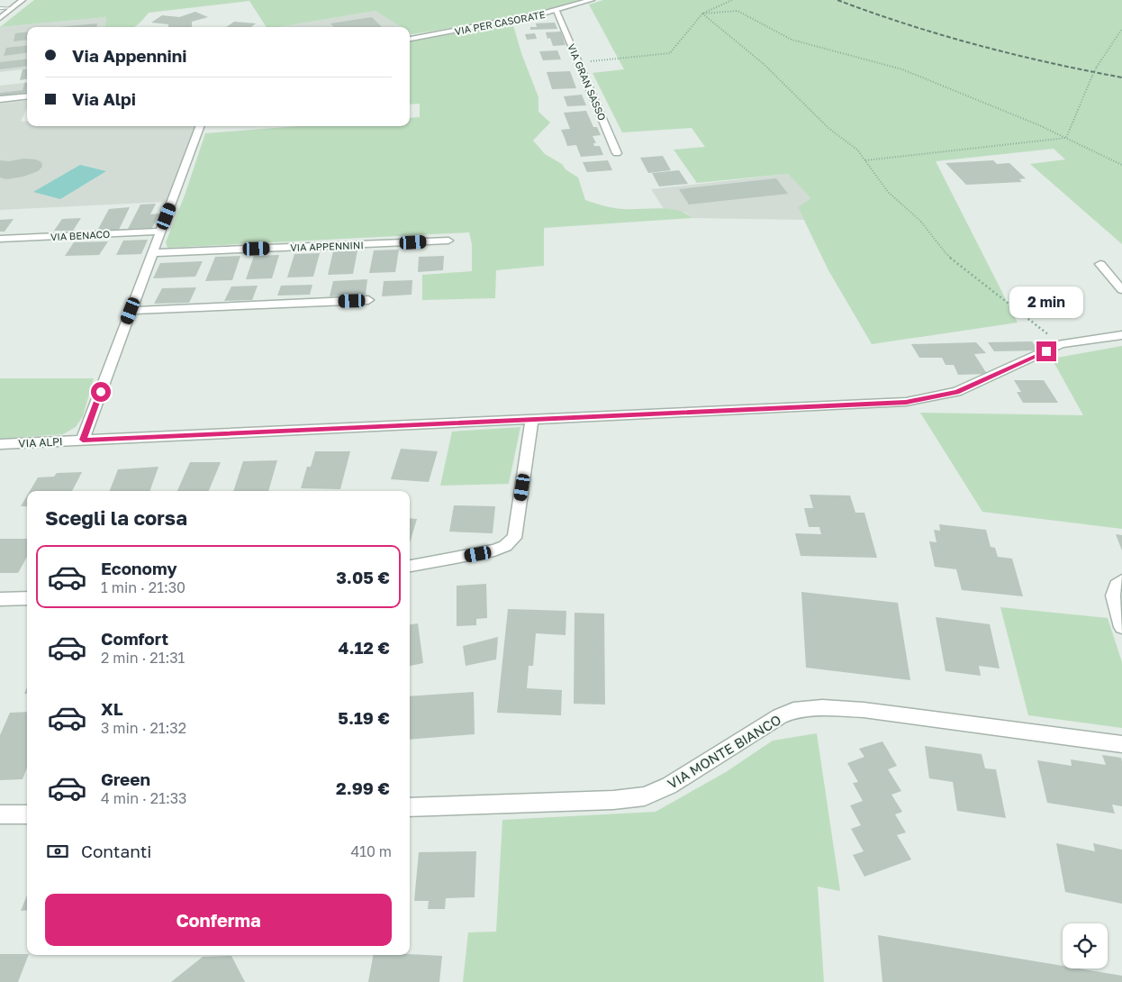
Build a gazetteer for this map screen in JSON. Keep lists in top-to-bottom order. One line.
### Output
{"streets":{"street":["VIA PER CASORATE","VIA GRAN SASSO","VIA BENACO","VIA APPENNINI","VIA ALPI","VIA MONTE BIANCO"]},"crossings":[["VIA PER CASORATE","VIA GRAN SASSO"]],"page":{"banner":["Via Appennini","Via Alpi"],"bubble":"2 min","heading":"Scegli la corsa","list":[{"name":"Economy","note":"1 min · 21:30","value":"3.05 €"},{"name":"Comfort","note":"2 min · 21:31","value":"4.12 €"},{"name":"XL","note":"3 min · 21:32","value":"5.19 €"},{"name":"Green","note":"4 min · 21:33","value":"2.99 €"}],"pay":["Contanti","410 m"],"buttons":"Conferma"}}
